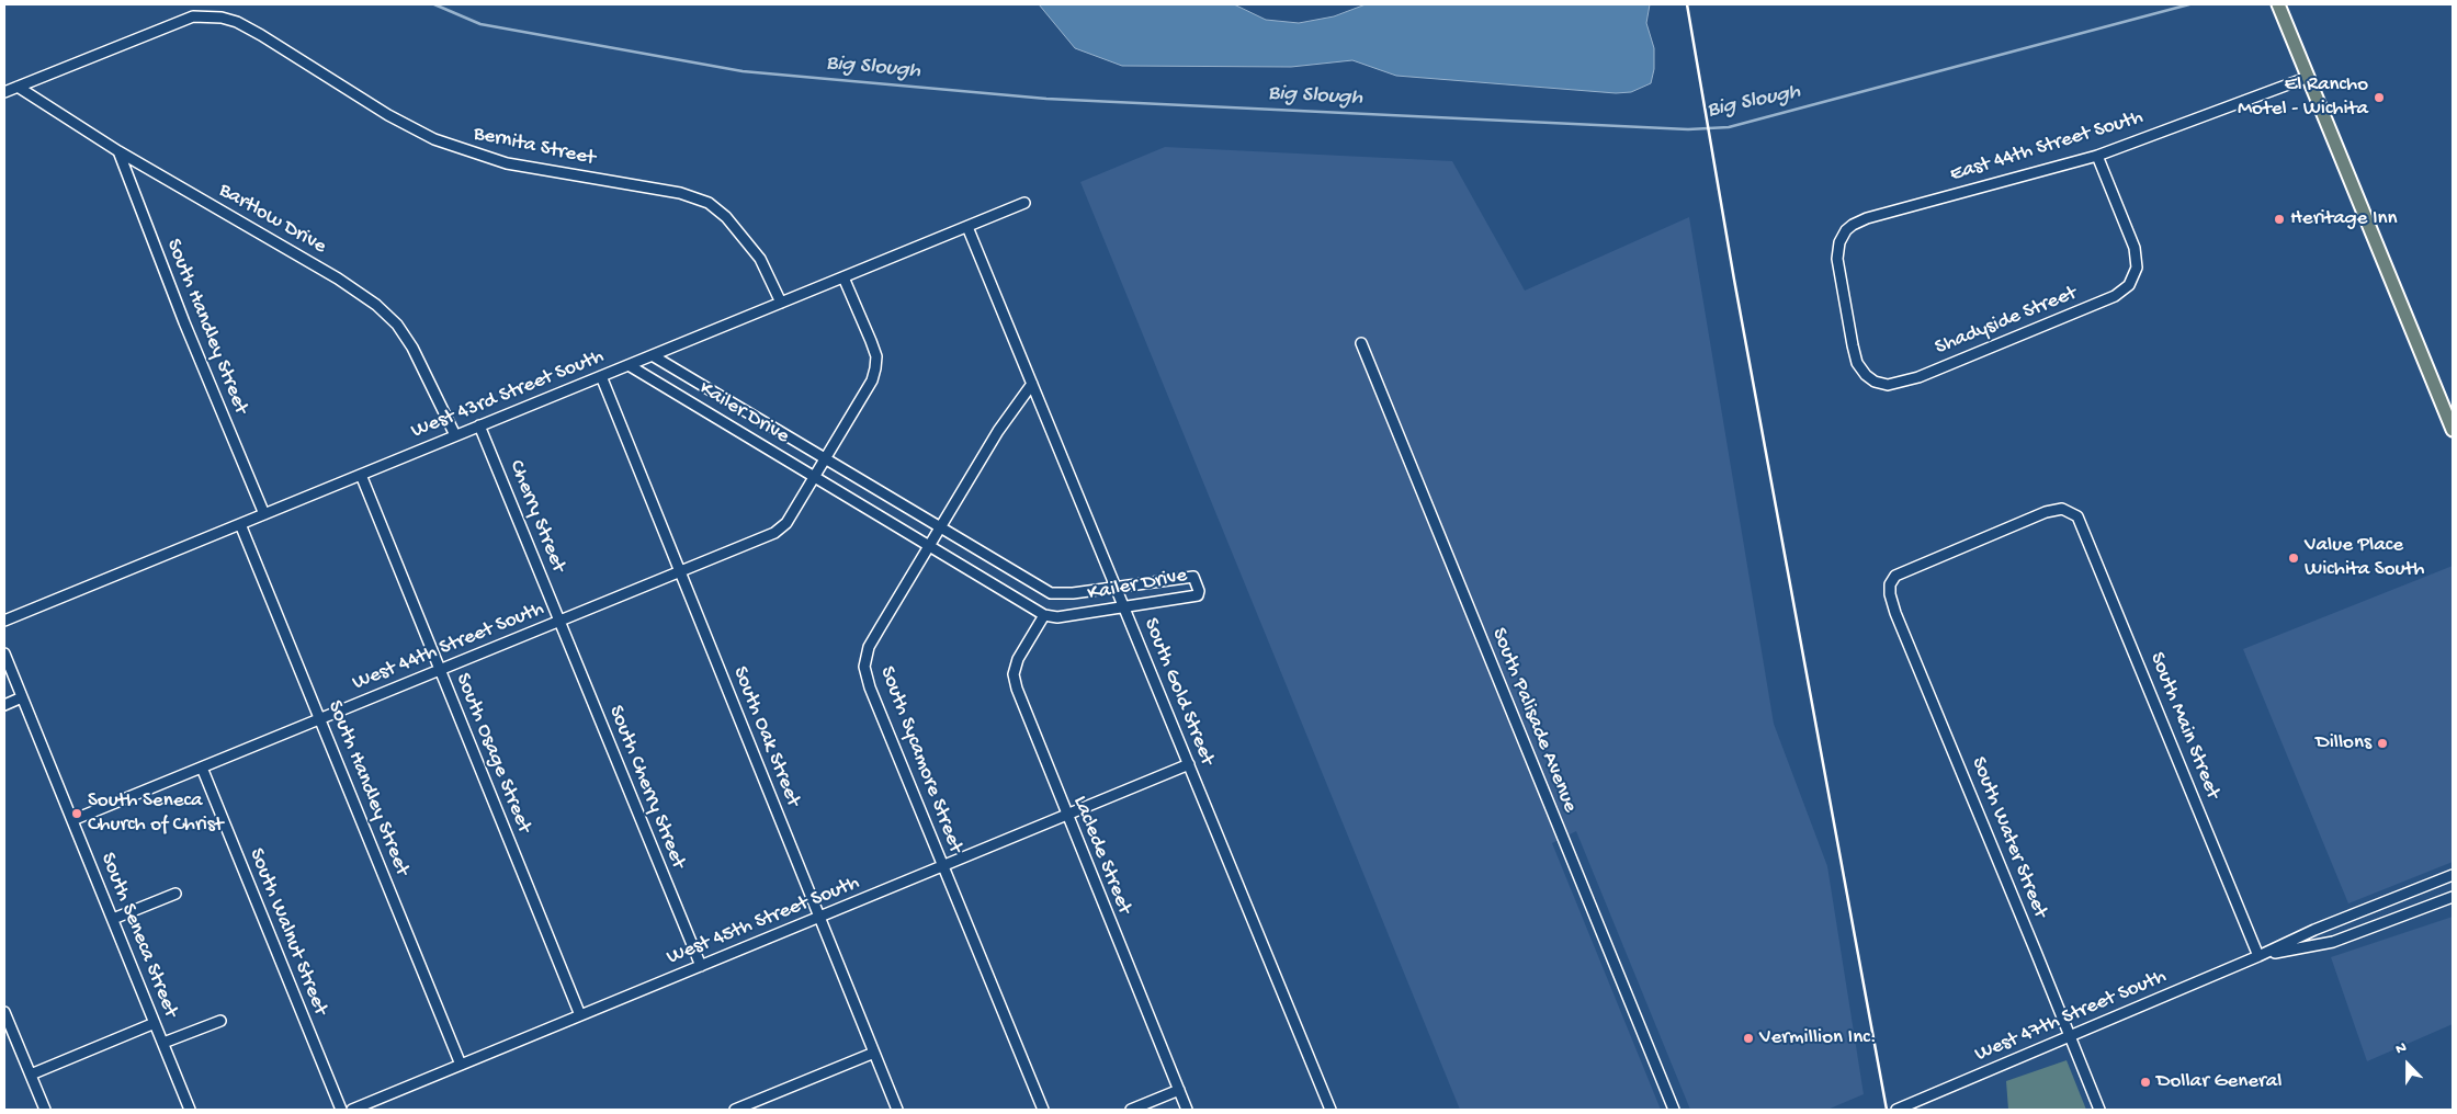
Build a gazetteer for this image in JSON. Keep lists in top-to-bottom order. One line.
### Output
{"streets":{"street":["Bernita Street","East 44th Street South","Bartlow Drive","Shadyside Street","South Handley Street","West 43rd Street South","Kailer Drive","Cherry Street","West 44th Street South","South Gold Street","South Palisade Avenue","South Main Street","South Oak Street","South Osage Street","South Sycamore Street","South Cherry Street","South Water Street","Laclede Street","West 45th Street South","South Walnut Street","South Seneca Street","West 47th Street South"]},"crossings":[["Bernita Street","Bartlow Drive"],["Bernita Street","West 43rd Street South"],["East 44th Street South","Shadyside Street"],["Bartlow Drive","South Handley Street"],["Bartlow Drive","West 43rd Street South"],["South Handley Street","West 43rd Street South"],["South Handley Street","West 44th Street South"],["South Handley Street","West 45th Street South"],["West 43rd Street South","Kailer Drive"],["West 43rd Street South","Cherry Street"],["West 43rd Street South","South Gold Street"],["West 43rd Street South","South Oak Street"],["West 43rd Street South","South Osage Street"],["Kailer Drive","West 44th Street South"],["Kailer Drive","South Gold Street"],["Kailer Drive","South Sycamore Street"],["Kailer Drive","Laclede Street"],["Cherry Street","West 44th Street South"],["Cherry Street","South Cherry Street"],["West 44th Street South","South Oak Street"],["West 44th Street South","South Osage Street"],["West 44th Street South","South Cherry Street"],["West 44th Street South","South Walnut Street"],["West 44th Street South","South Seneca Street"],["South Gold Street","South Sycamore Street"],["South Gold Street","West 45th Street South"],["South Main Street","South Water Street"],["South Main Street","West 47th Street South"],["South Oak Street","West 45th Street South"],["South Osage Street","West 45th Street South"],["South Sycamore Street","West 45th Street South"],["South Cherry Street","West 45th Street South"],["South Water Street","West 47th Street South"],["Laclede Street","West 45th Street South"]],"water":["Big Slough"],"places":["El Rancho Motel - Wichita","Heritage Inn","Value Place Wichita South","Dillons","South Seneca Church of Christ","Vermillion Inc.","Dollar General"],"north":"top"}
